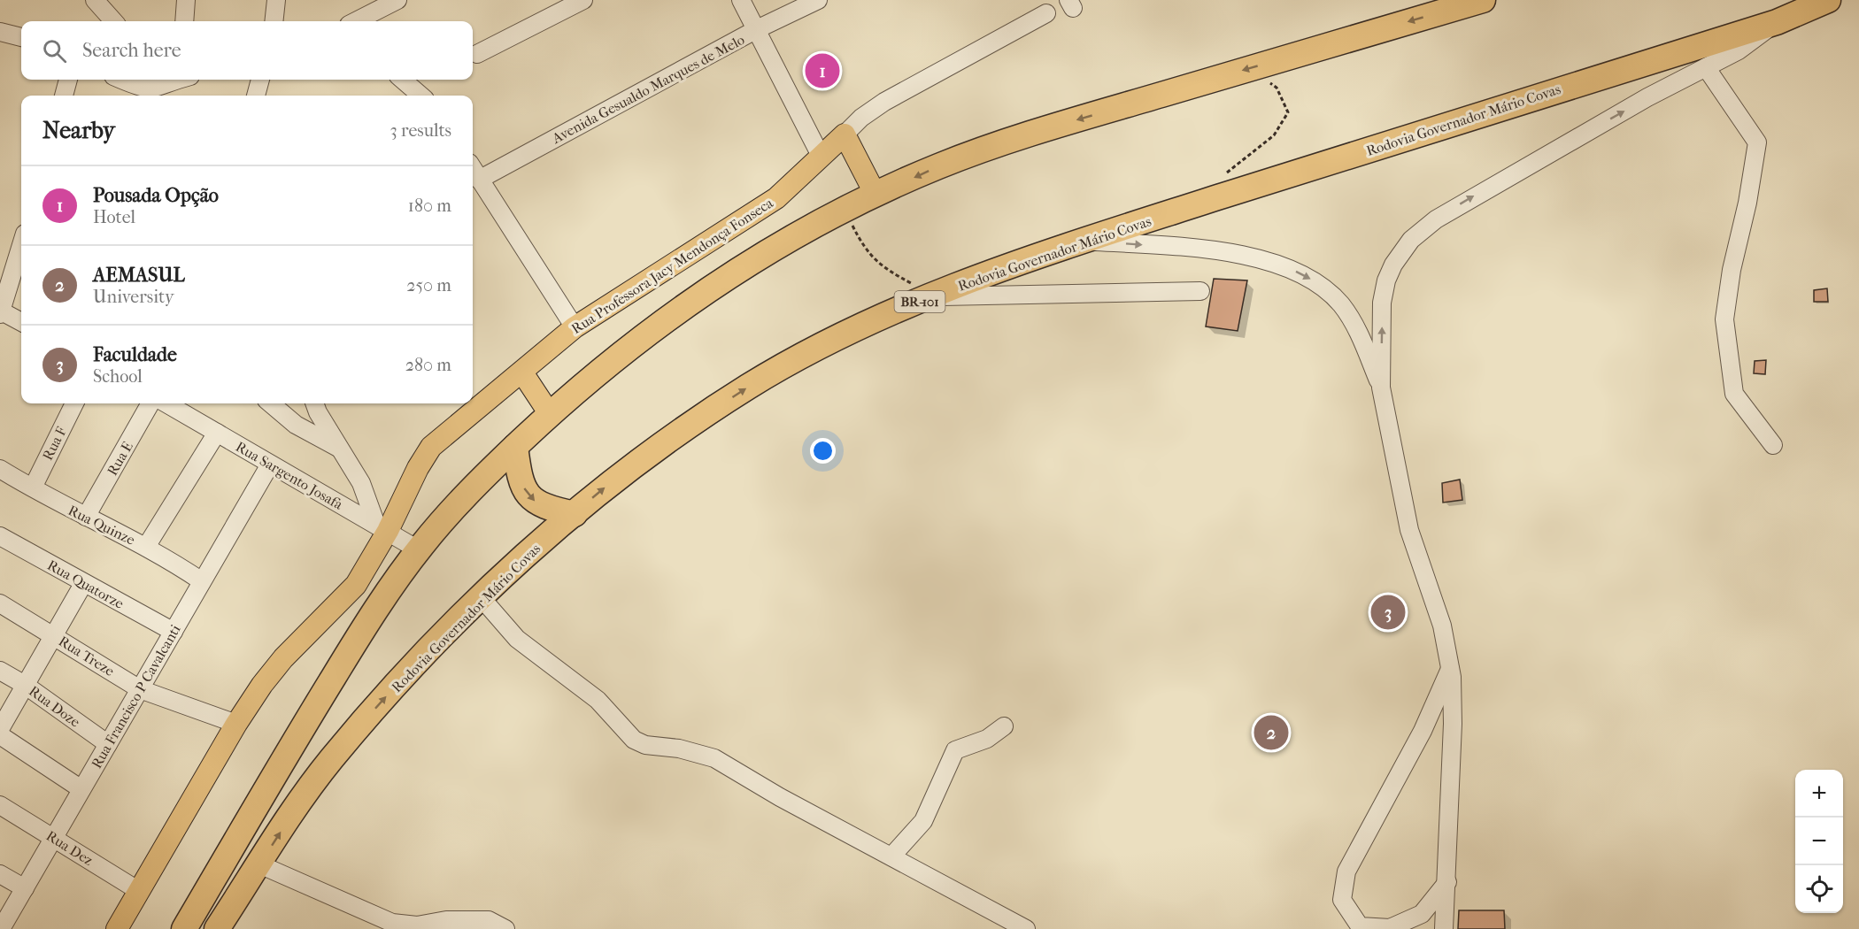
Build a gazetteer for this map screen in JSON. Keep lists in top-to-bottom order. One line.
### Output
{"streets":{"highway":["Rodovia Governador Mário Covas","BR-101"],"main road":["Rua Professora Jacy Mendonça Fonseca"],"street":["Avenida Gesualdo Marques de Melo","Rua F","Rua E","Rua Sargento Josafa","Rua Quinze","Rua Quatorze","Rua Treze","Rua Francisco P Cavalcanti","Rua Doze","Rua Dez"]},"crossings":[["Rua Professora Jacy Mendonça Fonseca","Rua Sargento Josafa"],["Rua Professora Jacy Mendonça Fonseca","Rua Treze"],["Rua Professora Jacy Mendonça Fonseca","Rua Dez"],["Rua F","Rua Quinze"],["Rua E","Rua Quinze"],["Rua Sargento Josafa","Rua Francisco P Cavalcanti"],["Rua Quinze","Rua Francisco P Cavalcanti"],["Rua Quatorze","Rua Francisco P Cavalcanti"],["Rua Treze","Rua Francisco P Cavalcanti"],["Rua Francisco P Cavalcanti","Rua Doze"],["Rua Francisco P Cavalcanti","Rua Dez"]],"page":{"search":"Search here","pins":["1","3","2"],"heading":["Nearby","3 results"],"list":[{"mark":"1","name":"Pousada Opção","note":"Hotel","value":"180 m"},{"mark":"2","name":"AEMASUL","note":"University","value":"250 m"},{"mark":"3","name":"Faculdade","note":"School","value":"280 m"}],"map_buttons":["+","−"]}}
